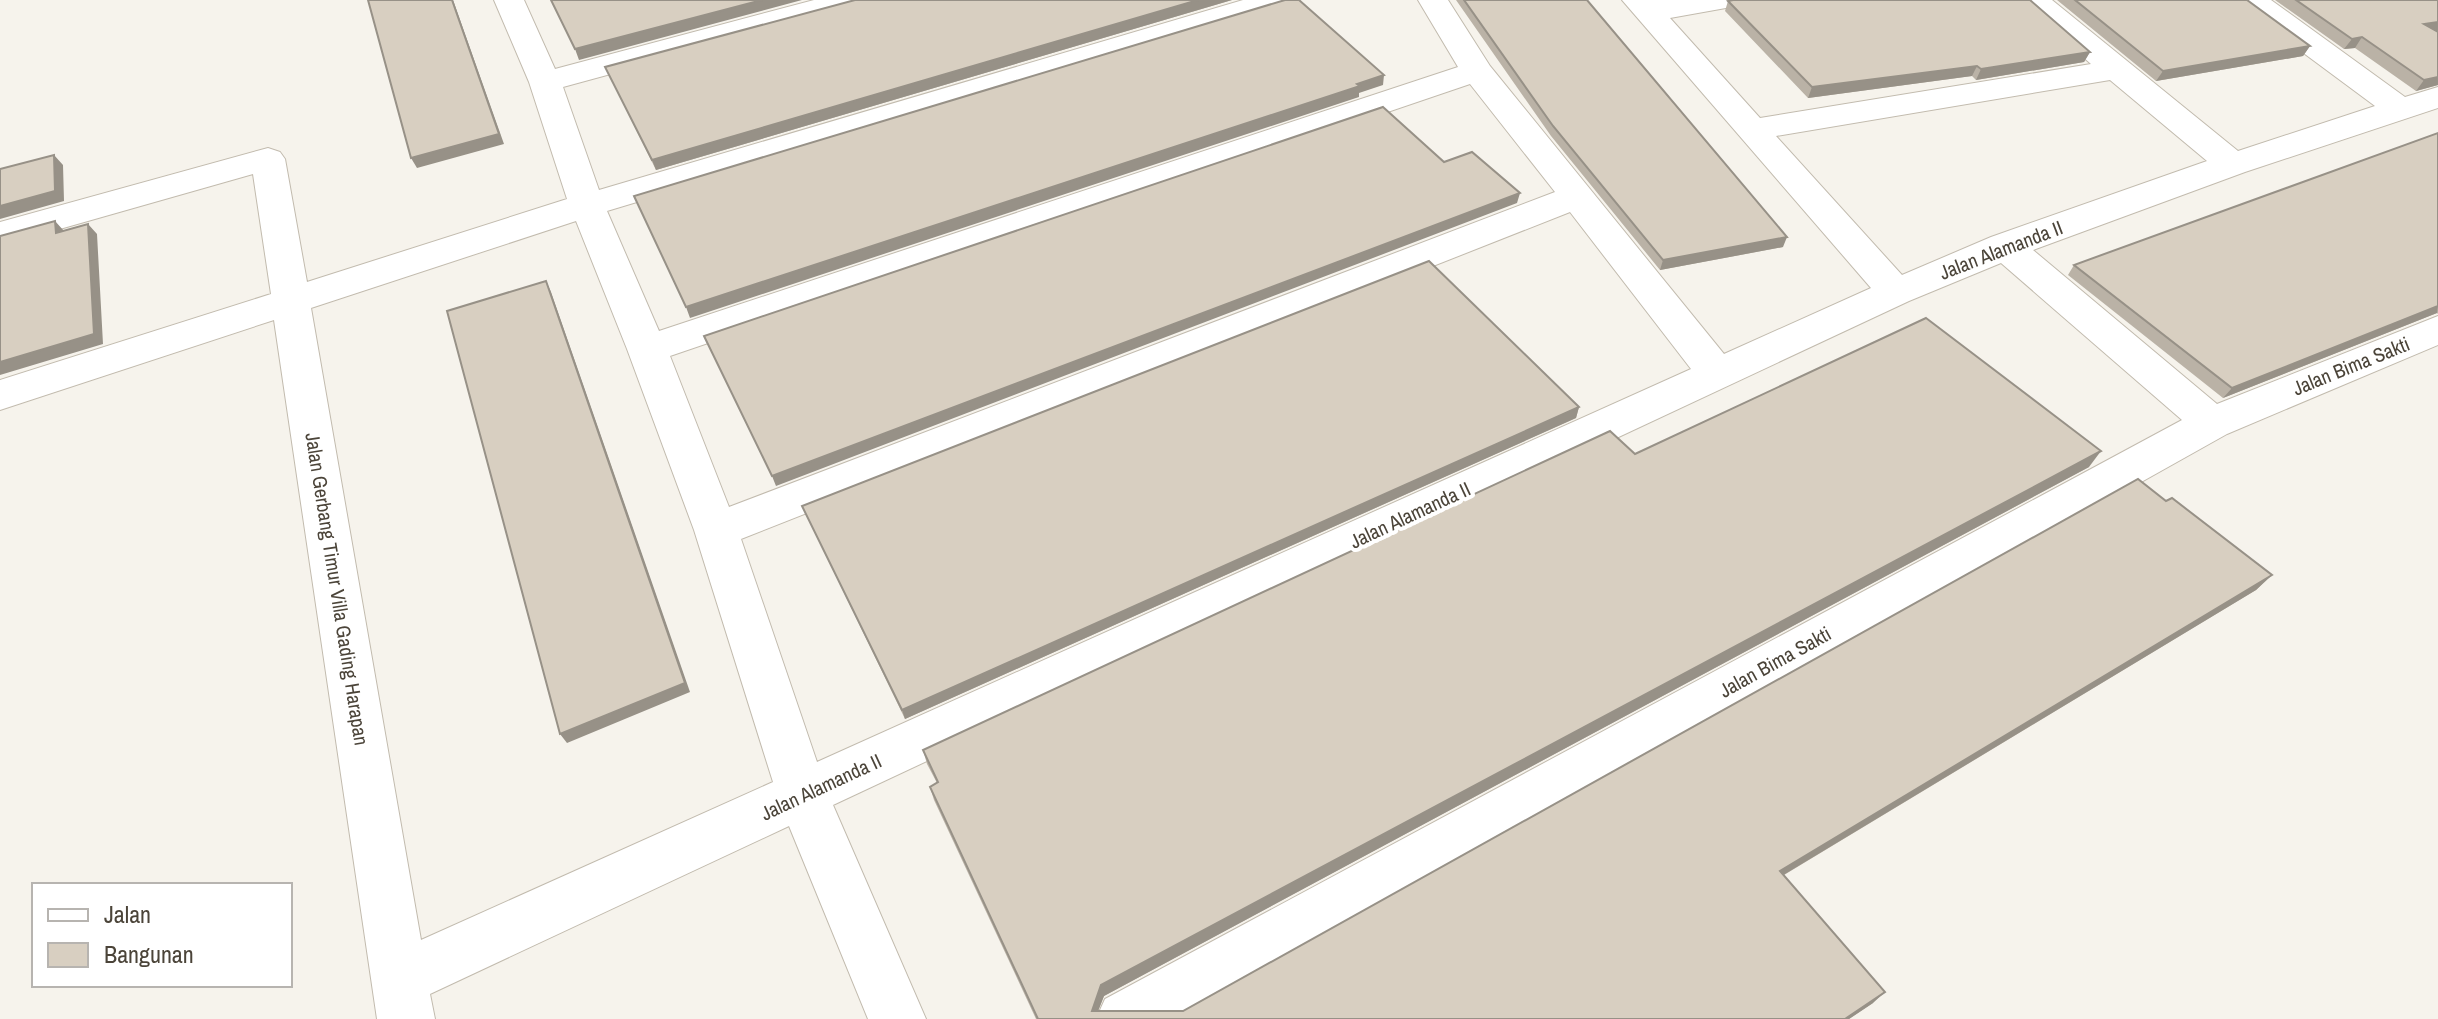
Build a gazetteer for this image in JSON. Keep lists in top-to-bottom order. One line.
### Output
{"streets":{"street":["Jalan Alamanda II","Jalan Bima Sakti","Jalan Gerbang Timur Villa Gading Harapan"]},"crossings":[["Jalan Alamanda II","Jalan Gerbang Timur Villa Gading Harapan"]],"legend":["Jalan","Bangunan"]}
